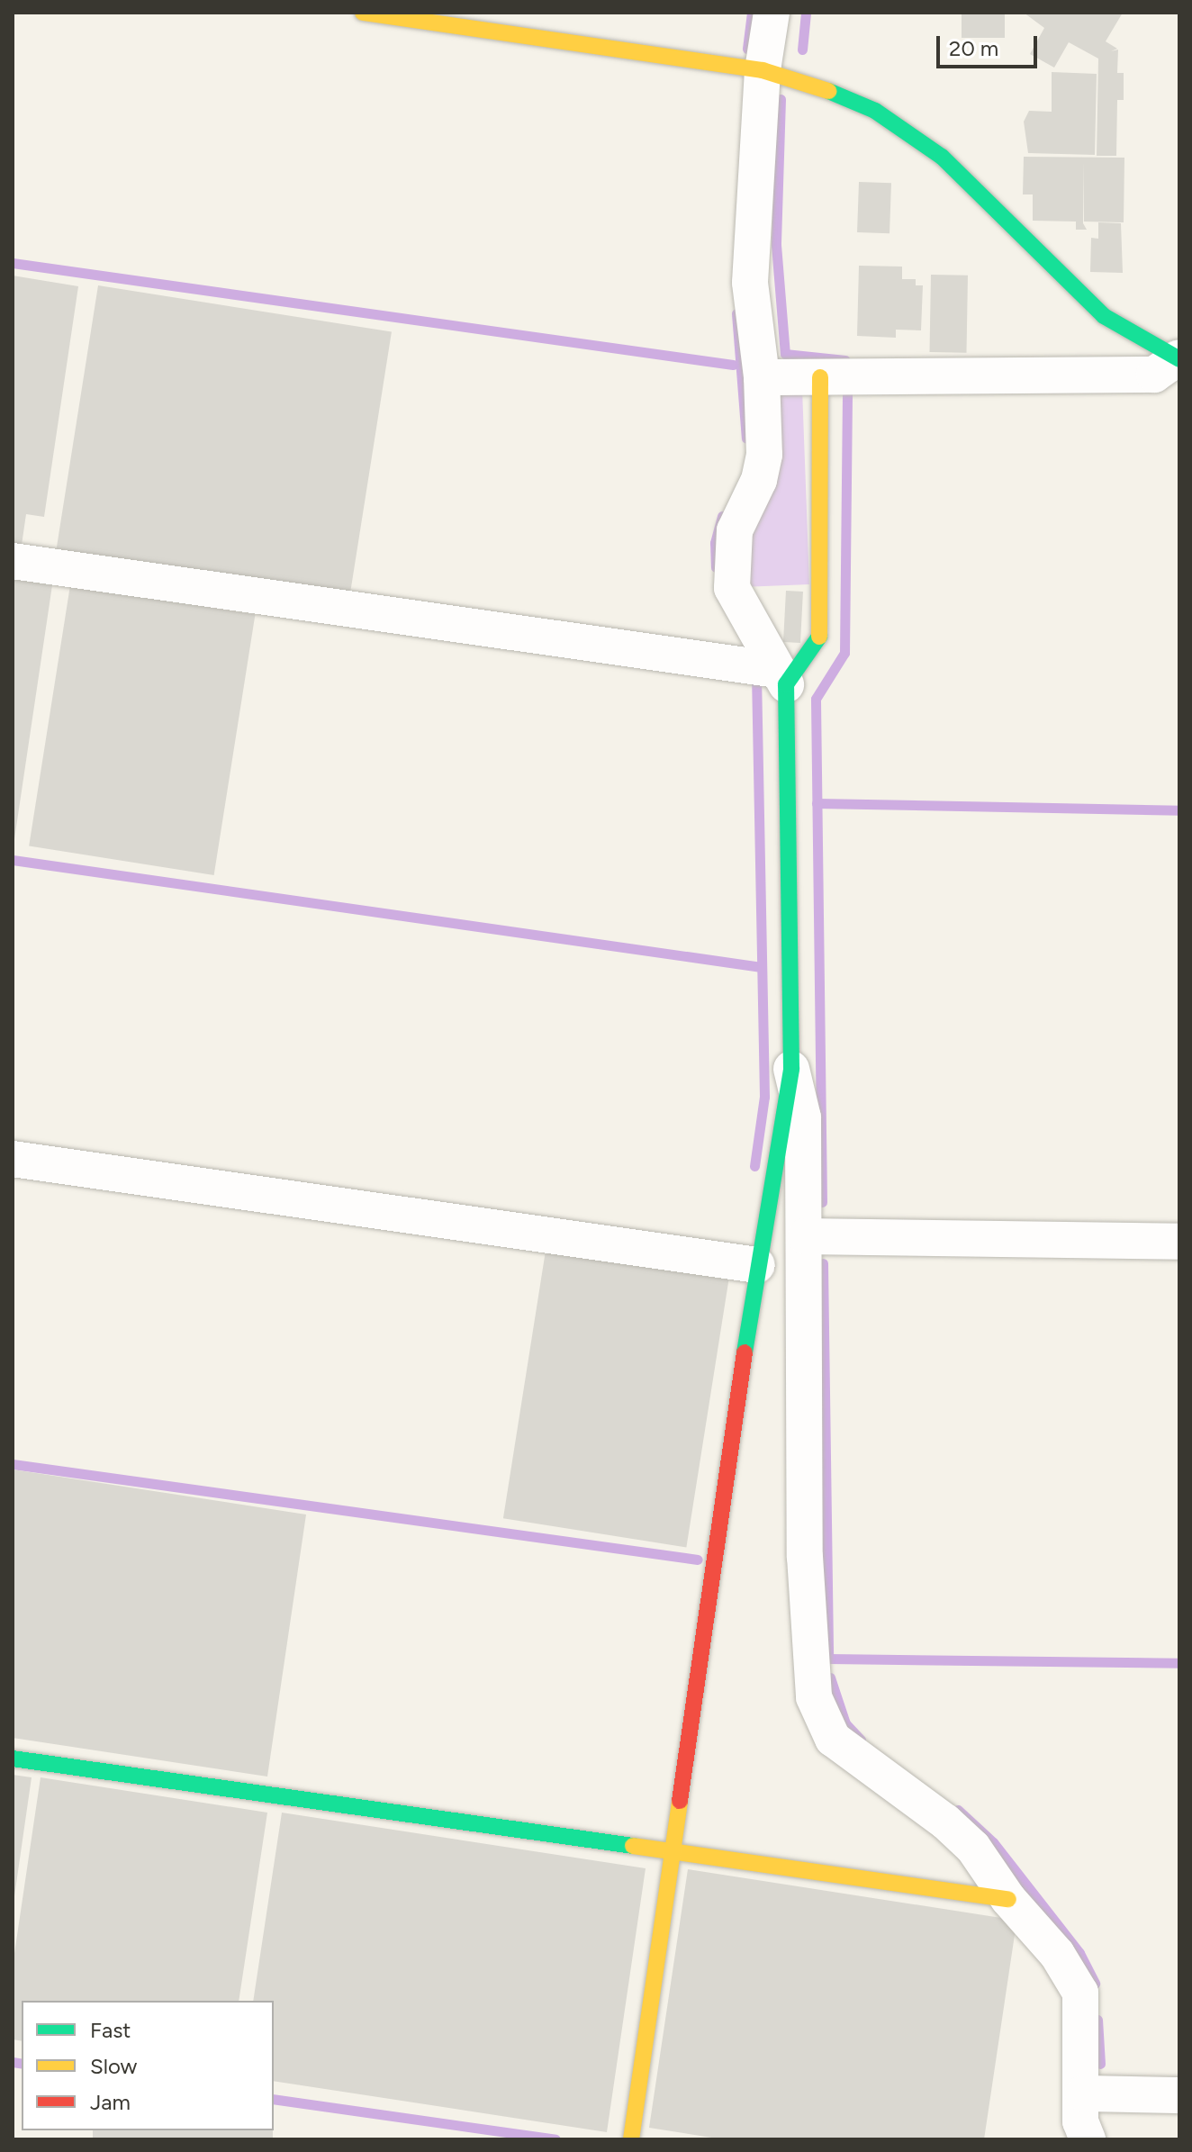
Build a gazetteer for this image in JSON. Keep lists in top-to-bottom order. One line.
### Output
{"legend":["Fast","Slow","Jam"],"scale_bar":"20 m"}
